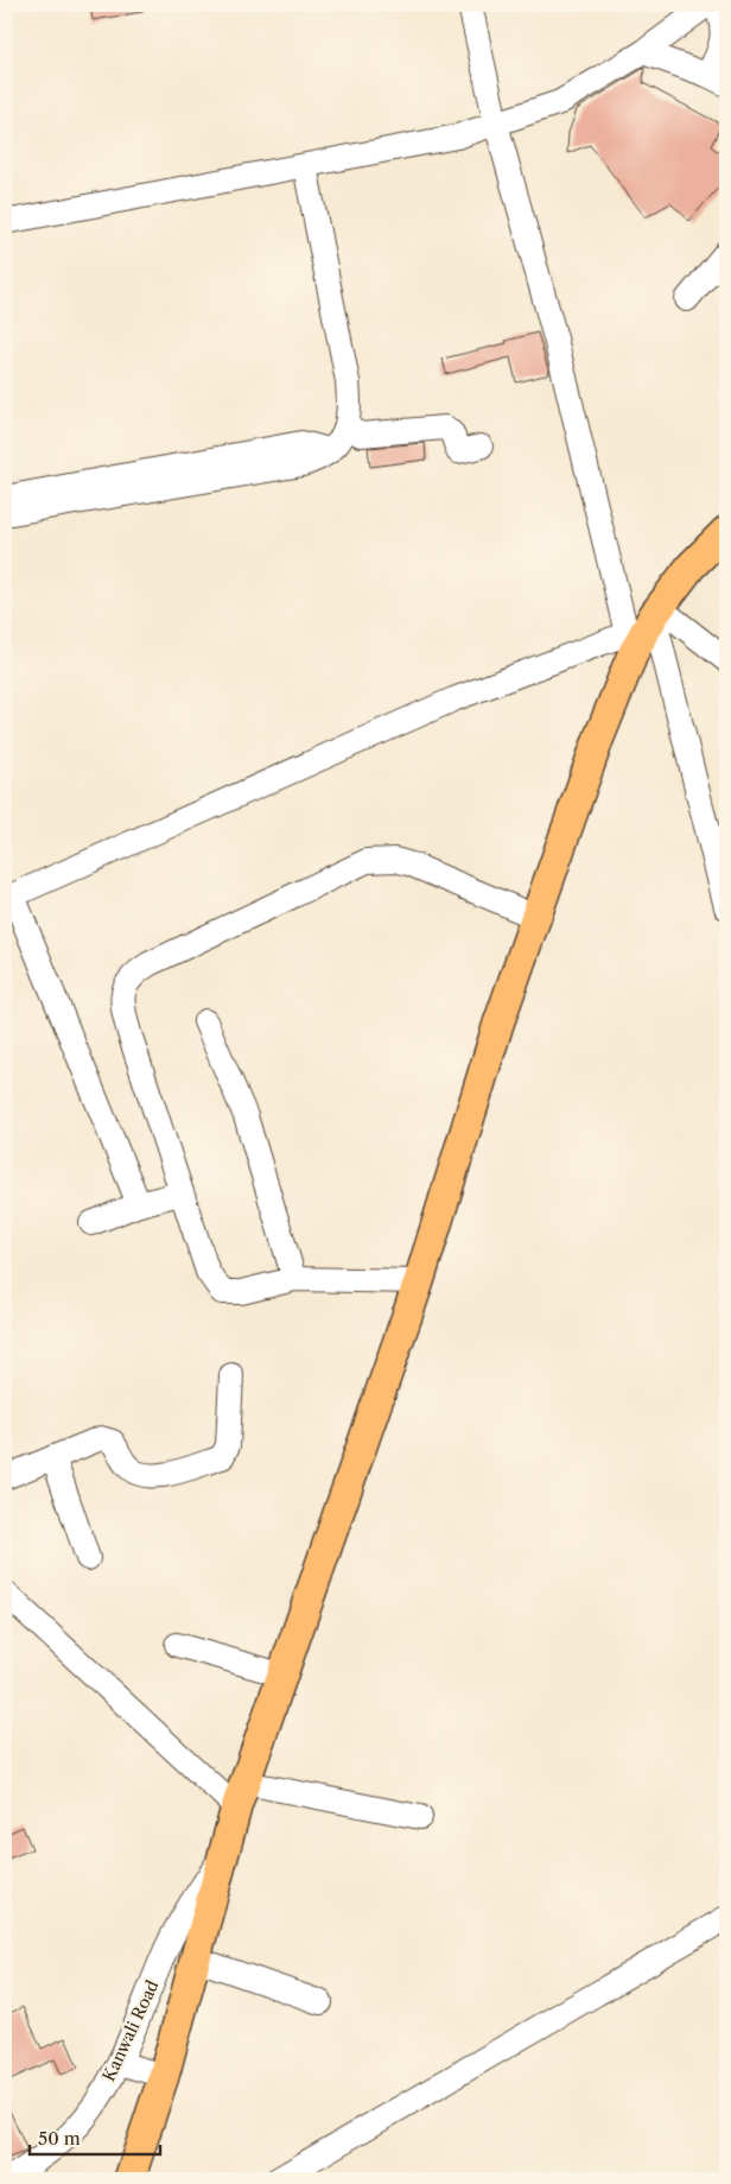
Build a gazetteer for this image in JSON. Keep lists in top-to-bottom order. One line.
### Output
{"streets":{"street":["Kanwali Road"]},"scale_bar":"50 m"}
